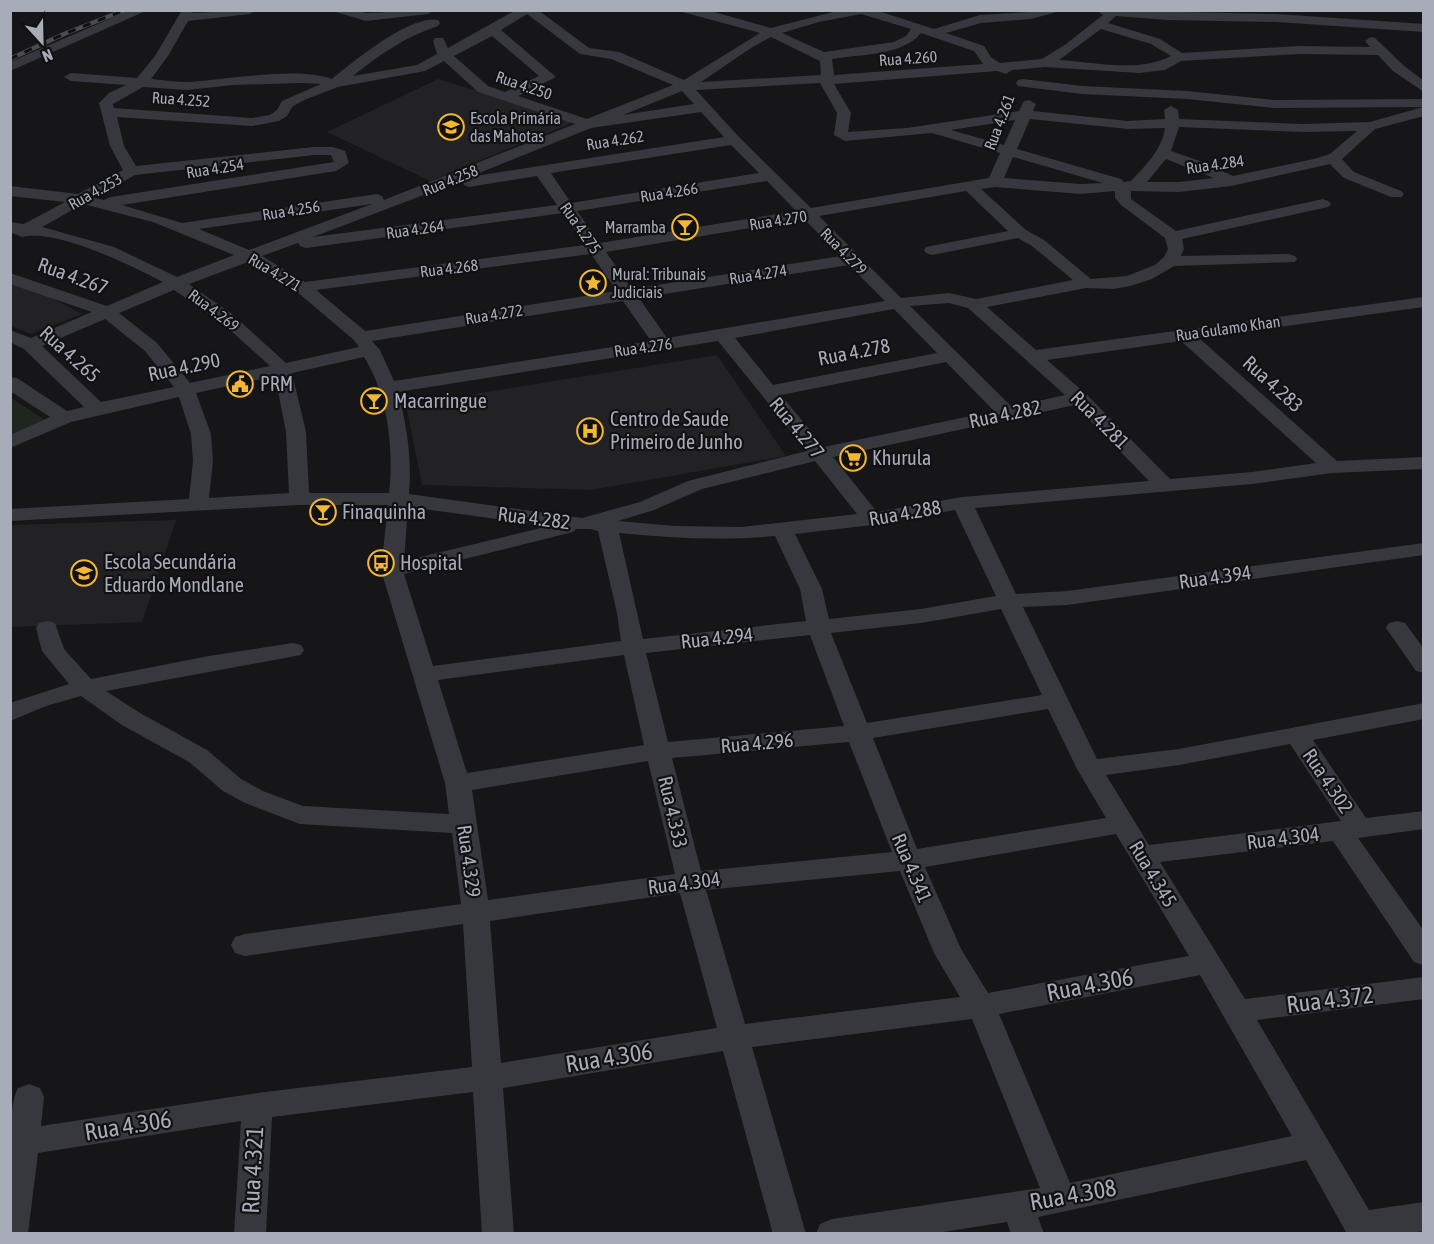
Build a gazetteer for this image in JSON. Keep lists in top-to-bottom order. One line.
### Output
{"streets":{"street":["Rua 4.260","Rua 4.250","Rua 4.252","Rua 4.261","Rua 4.262","Rua 4.284","Rua 4.254","Rua 4.258","Rua 4.253","Rua 4.266","Rua 4.256","Rua 4.270","Rua 4.275","Rua 4.264","Rua 4.279","Rua 4.268","Rua 4.271","Rua 4.274","Rua 4.267","Rua 4.269","Rua 4.272","Rua Gulamo Khan","Rua 4.276","Rua 4.278","Rua 4.265","Rua 4.290","Rua 4.283","Rua 4.282","Rua 4.281","Rua 4.277","Rua 4.288","Rua 4.394","Rua 4.294","Rua 4.296","Rua 4.302","Rua 4.333","Rua 4.304","Rua 4.329","Rua 4.341","Rua 4.345","Rua 4.306","Rua 4.372","Rua 4.321","Rua 4.308"]},"crossings":[["Rua 4.260","Rua 4.261"],["Rua 4.260","Rua 4.258"],["Rua 4.260","Rua 4.279"],["Rua 4.250","Rua 4.258"],["Rua 4.252","Rua 4.253"],["Rua 4.261","Rua 4.284"],["Rua 4.261","Rua 4.258"],["Rua 4.261","Rua 4.270"],["Rua 4.262","Rua 4.258"],["Rua 4.262","Rua 4.275"],["Rua 4.262","Rua 4.279"],["Rua 4.284","Rua 4.270"],["Rua 4.254","Rua 4.253"],["Rua 4.254","Rua 4.271"],["Rua 4.258","Rua 4.256"],["Rua 4.258","Rua 4.264"],["Rua 4.258","Rua 4.279"],["Rua 4.258","Rua 4.271"],["Rua 4.258","Rua 4.267"],["Rua 4.258","Rua 4.269"],["Rua 4.258","Rua 4.265"],["Rua 4.253","Rua 4.271"],["Rua 4.253","Rua 4.269"],["Rua 4.266","Rua 4.275"],["Rua 4.266","Rua 4.264"],["Rua 4.266","Rua 4.279"],["Rua 4.256","Rua 4.271"],["Rua 4.270","Rua 4.275"],["Rua 4.270","Rua 4.279"],["Rua 4.270","Rua 4.268"],["Rua 4.275","Rua 4.264"],["Rua 4.275","Rua 4.268"],["Rua 4.275","Rua 4.274"],["Rua 4.275","Rua 4.272"],["Rua 4.275","Rua 4.276"],["Rua 4.264","Rua 4.271"],["Rua 4.279","Rua 4.274"],["Rua 4.279","Rua 4.276"],["Rua 4.279","Rua 4.278"],["Rua 4.279","Rua 4.282"],["Rua 4.268","Rua 4.271"],["Rua 4.271","Rua 4.272"],["Rua 4.271","Rua 4.276"],["Rua 4.271","Rua 4.290"],["Rua 4.271","Rua 4.282"],["Rua 4.271","Rua 4.329"],["Rua 4.274","Rua 4.272"],["Rua 4.267","Rua 4.290"],["Rua 4.267","Rua 4.282"],["Rua 4.269","Rua 4.290"],["Rua 4.272","Rua 4.290"],["Rua Gulamo Khan","Rua 4.283"],["Rua Gulamo Khan","Rua 4.281"],["Rua 4.276","Rua 4.281"],["Rua 4.276","Rua 4.277"],["Rua 4.278","Rua 4.277"],["Rua 4.265","Rua 4.290"],["Rua 4.283","Rua 4.288"],["Rua 4.282","Rua 4.281"],["Rua 4.282","Rua 4.277"],["Rua 4.282","Rua 4.288"],["Rua 4.282","Rua 4.333"],["Rua 4.282","Rua 4.329"],["Rua 4.281","Rua 4.288"],["Rua 4.277","Rua 4.288"],["Rua 4.288","Rua 4.333"],["Rua 4.288","Rua 4.329"],["Rua 4.288","Rua 4.341"],["Rua 4.288","Rua 4.345"],["Rua 4.394","Rua 4.294"],["Rua 4.394","Rua 4.345"],["Rua 4.294","Rua 4.333"],["Rua 4.294","Rua 4.329"],["Rua 4.294","Rua 4.341"],["Rua 4.294","Rua 4.345"],["Rua 4.296","Rua 4.333"],["Rua 4.296","Rua 4.329"],["Rua 4.296","Rua 4.341"],["Rua 4.296","Rua 4.345"],["Rua 4.302","Rua 4.304"],["Rua 4.333","Rua 4.304"],["Rua 4.333","Rua 4.306"],["Rua 4.304","Rua 4.329"],["Rua 4.304","Rua 4.341"],["Rua 4.304","Rua 4.345"],["Rua 4.329","Rua 4.306"],["Rua 4.341","Rua 4.306"],["Rua 4.341","Rua 4.308"],["Rua 4.345","Rua 4.306"],["Rua 4.345","Rua 4.372"],["Rua 4.345","Rua 4.308"],["Rua 4.306","Rua 4.321"]],"places":{"school or university":["Escola Primária das Mahotas","Escola Secundária Eduardo Mondlane"],"bar":["Marramba","Macarringue","Finaquinha"],"place":["Mural: Tribunais Judiciais"],"public building":["PRM"],"hospital":["Centro de Saude Primeiro de Junho"],"supermarket":["Khurula"],"bus stop":["Hospital"]},"north":"bottom"}
